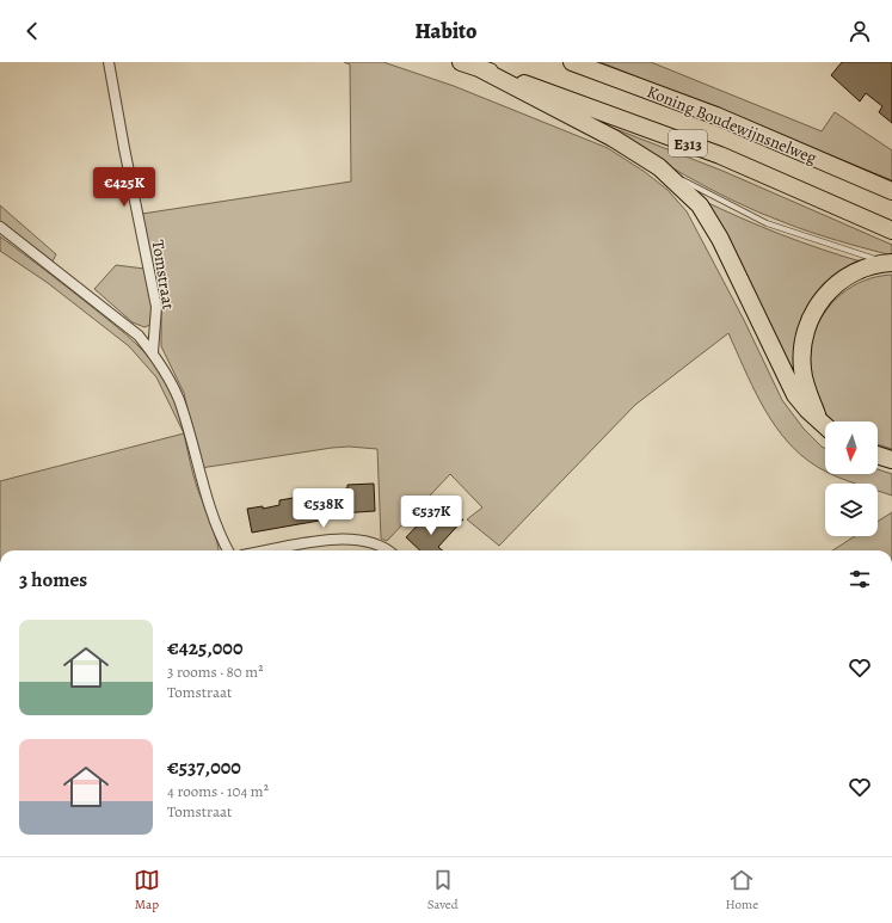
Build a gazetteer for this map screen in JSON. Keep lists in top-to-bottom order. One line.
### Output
{"streets":{"highway":["Koning Boudewijnsnelweg","E313"],"street":["Tomstraat"]},"north":"bottom","page":{"header":"Habito","price":["€425K","€538K","€537K"],"heading":"3 homes","list":[{"name":"€425,000","note":"3 rooms · 80 m² · Tomstraat"},{"name":"€537,000","note":"4 rooms · 104 m² · Tomstraat"}],"tabs":["Map","Saved","Home"]}}
